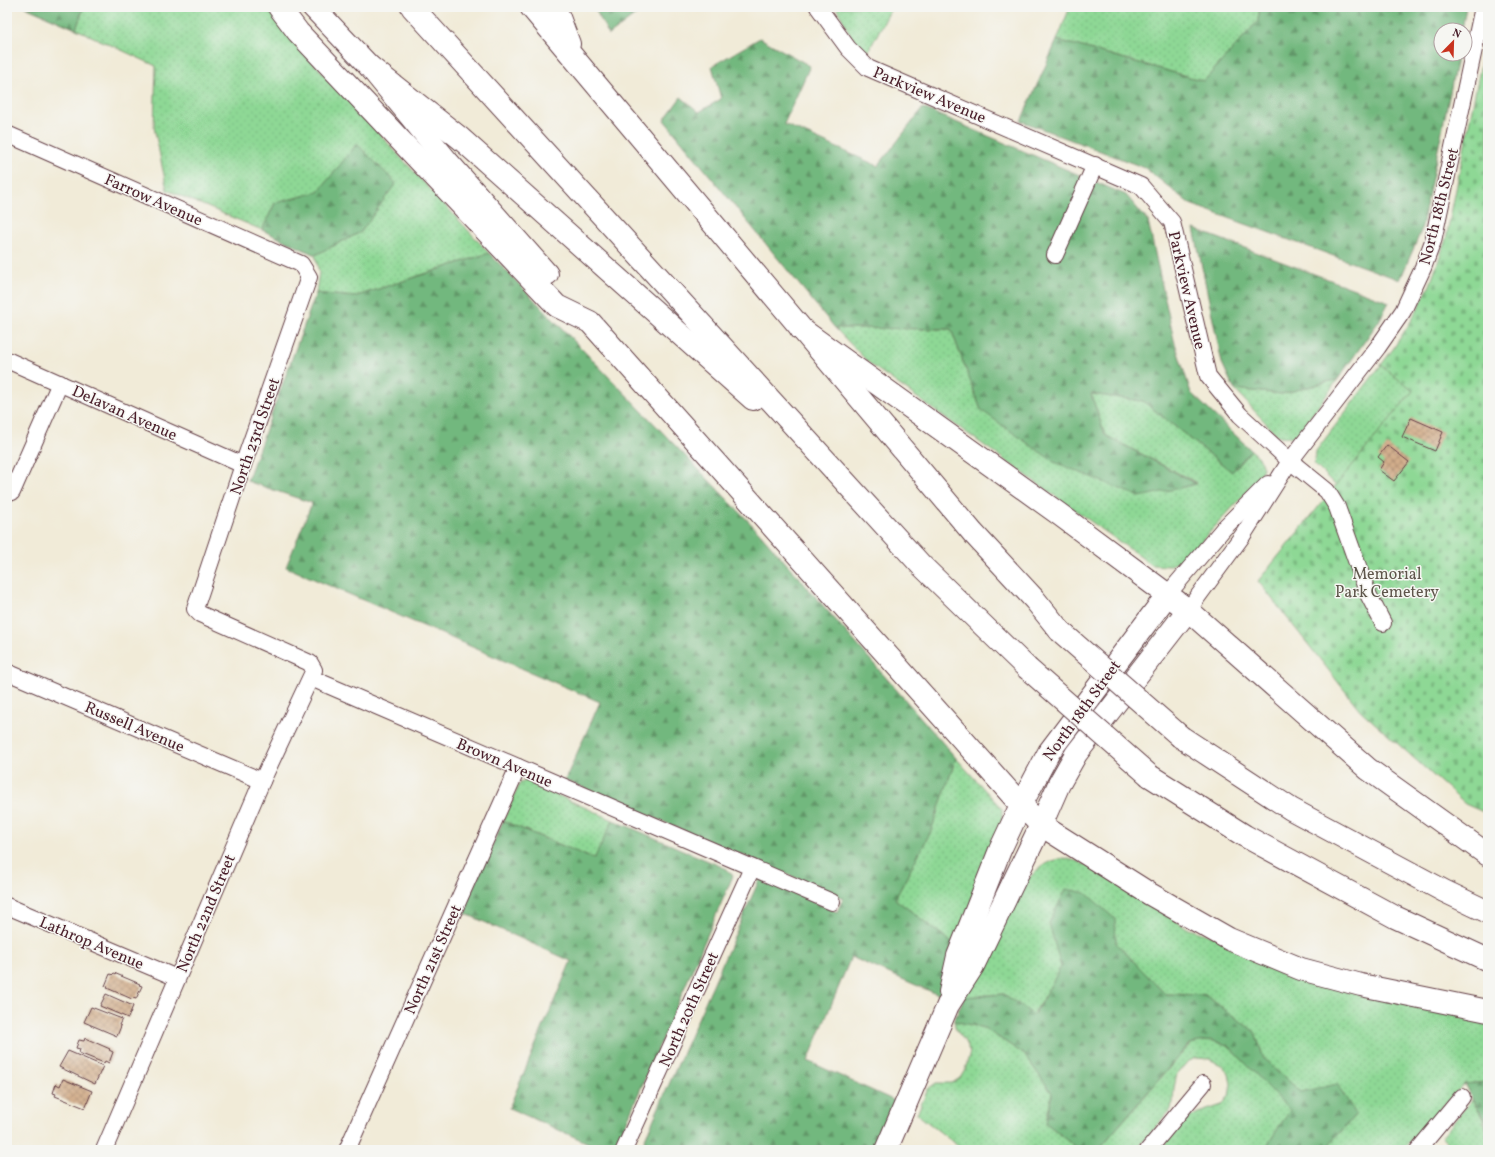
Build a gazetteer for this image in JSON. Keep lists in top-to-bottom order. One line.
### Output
{"streets":{"main road":["North 18th Street"],"street":["Parkview Avenue","Farrow Avenue","Delavan Avenue","North 23rd Street","Russell Avenue","Brown Avenue","North 22nd Street","Lathrop Avenue","North 21st Street","North 20th Street"]},"crossings":[["Parkview Avenue","North 18th Street"],["Farrow Avenue","North 23rd Street"],["Delavan Avenue","North 23rd Street"],["North 23rd Street","Brown Avenue"],["North 23rd Street","North 22nd Street"],["Russell Avenue","North 22nd Street"],["Brown Avenue","North 22nd Street"],["Brown Avenue","North 21st Street"],["Brown Avenue","North 20th Street"],["North 22nd Street","Lathrop Avenue"]],"parks":["Memorial Park Cemetery"],"north":"top right"}
